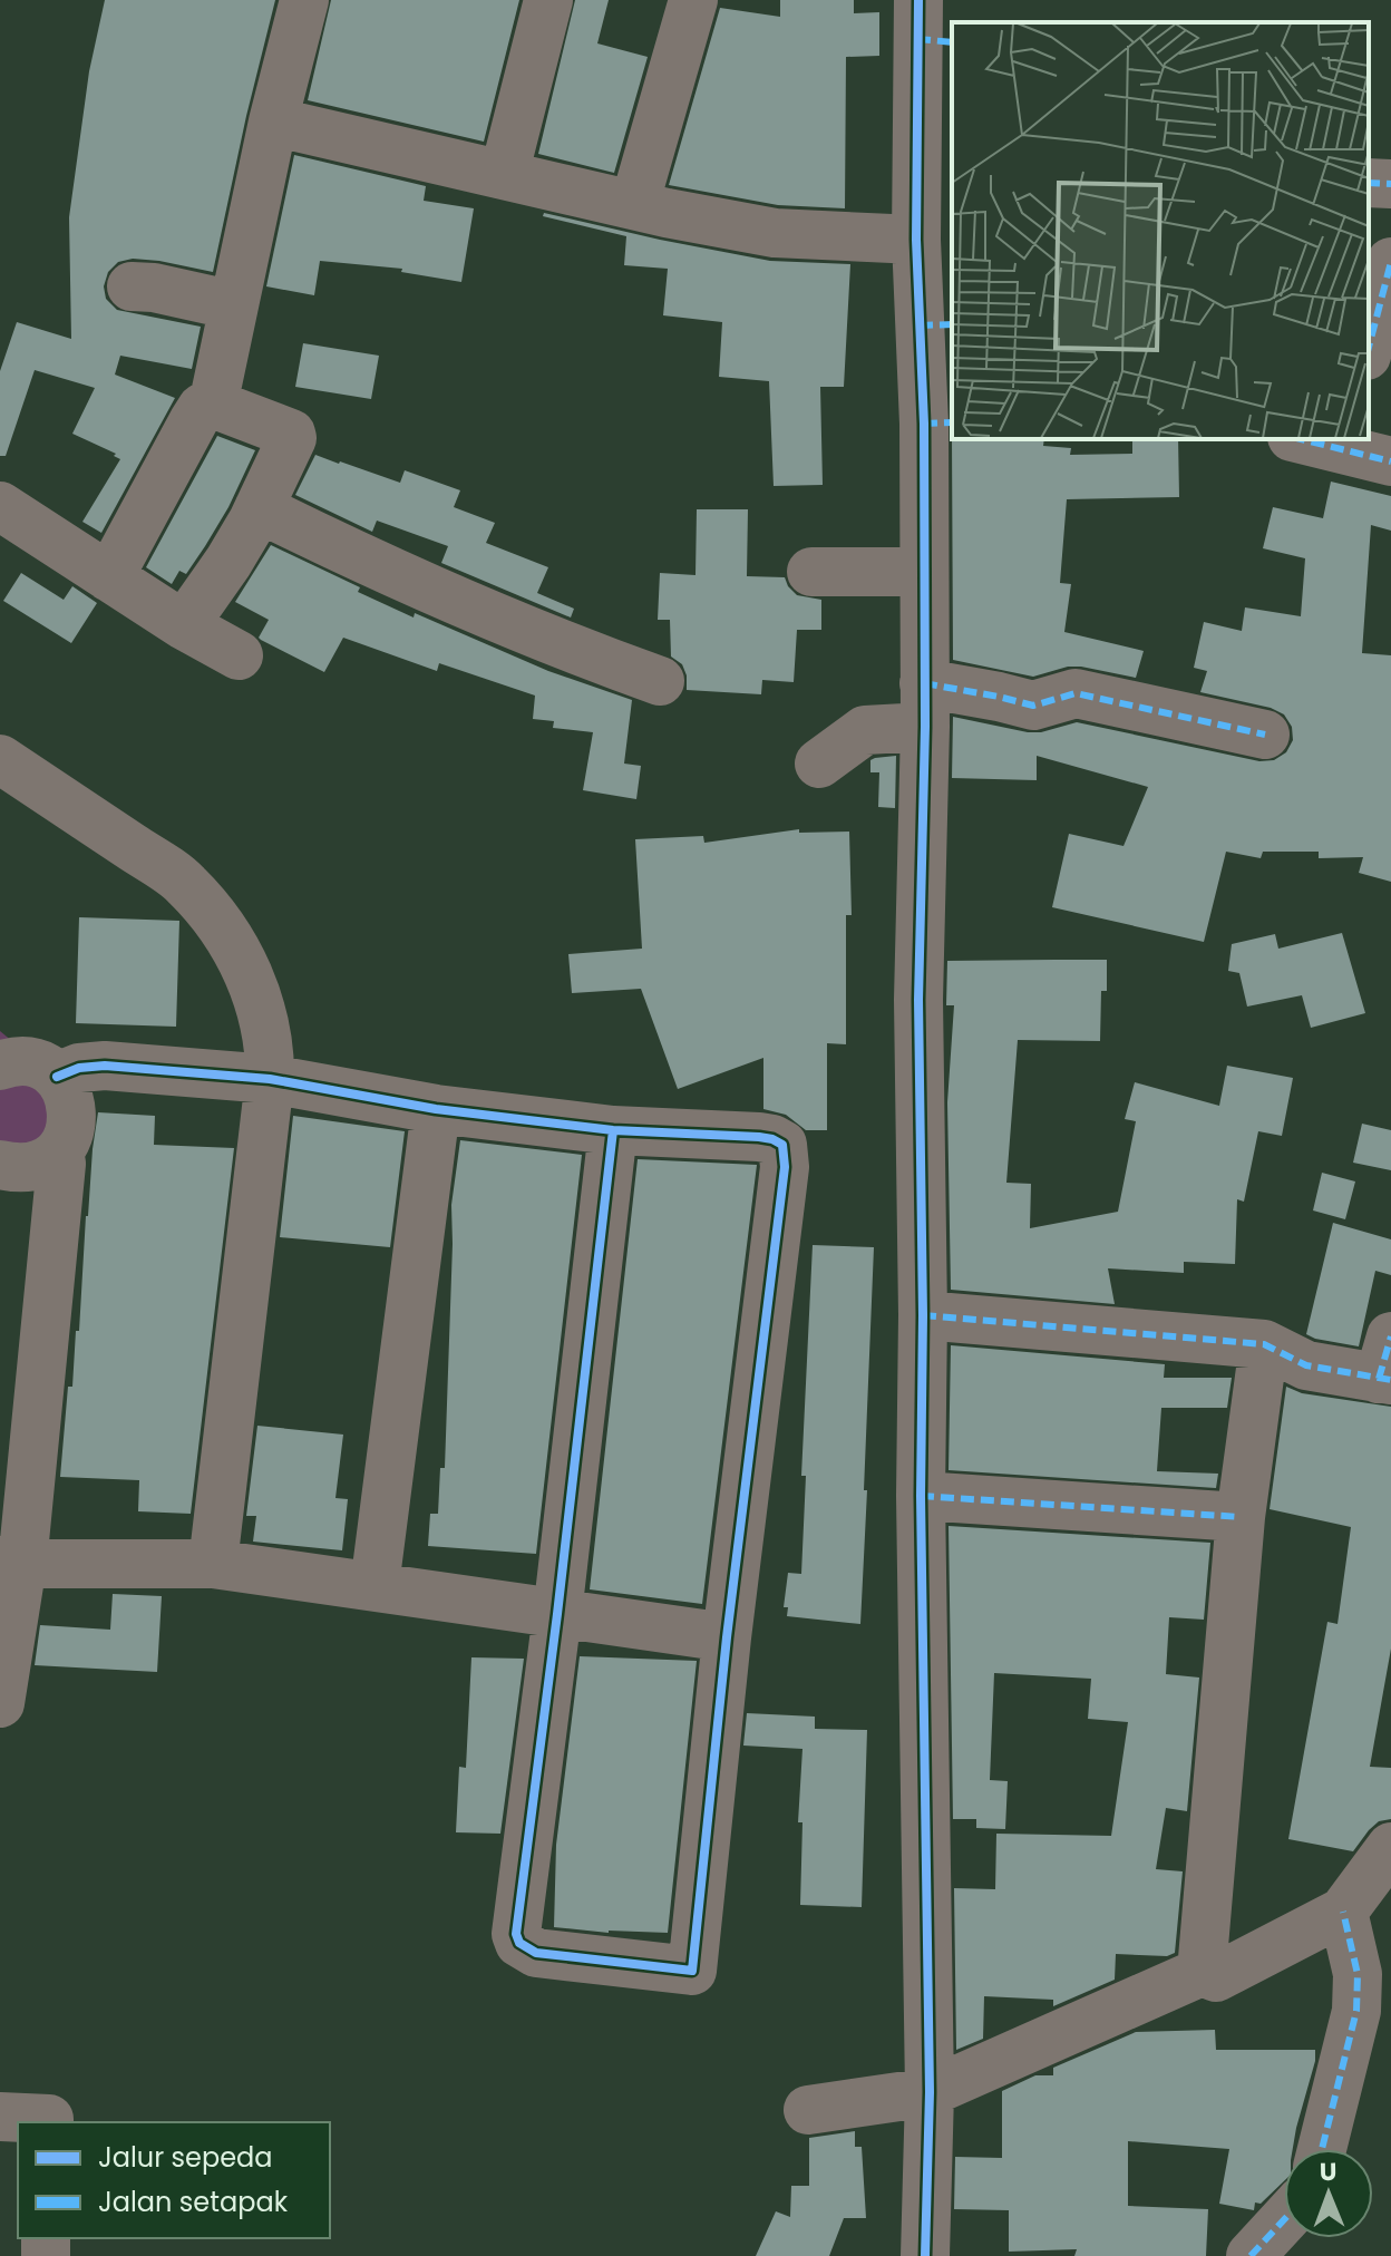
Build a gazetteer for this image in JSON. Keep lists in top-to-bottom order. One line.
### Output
{"legend":["Jalur sepeda","Jalan setapak"],"north":"top"}
